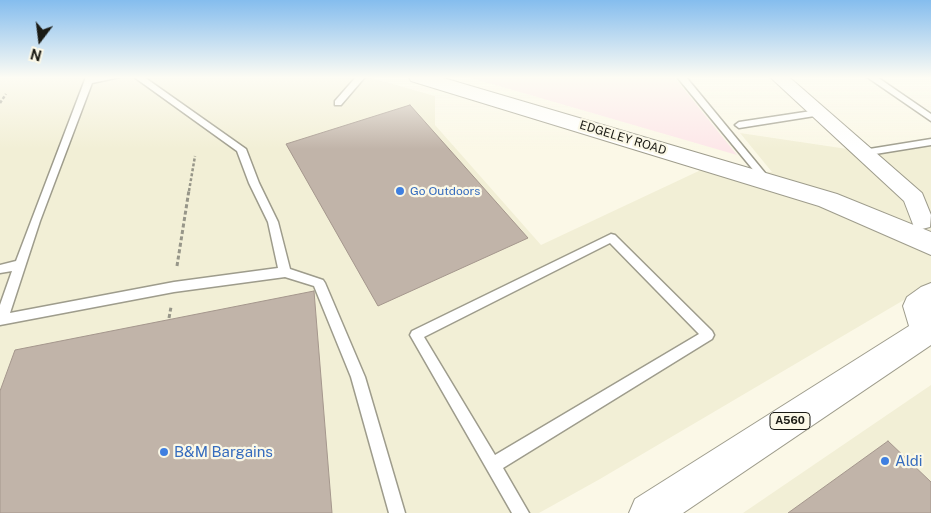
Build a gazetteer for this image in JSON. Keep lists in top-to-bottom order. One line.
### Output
{"streets":{"main road":["EDGELEY ROAD","A560"]},"places":["Go Outdoors","B&M Bargains","Aldi"],"north":"bottom"}
